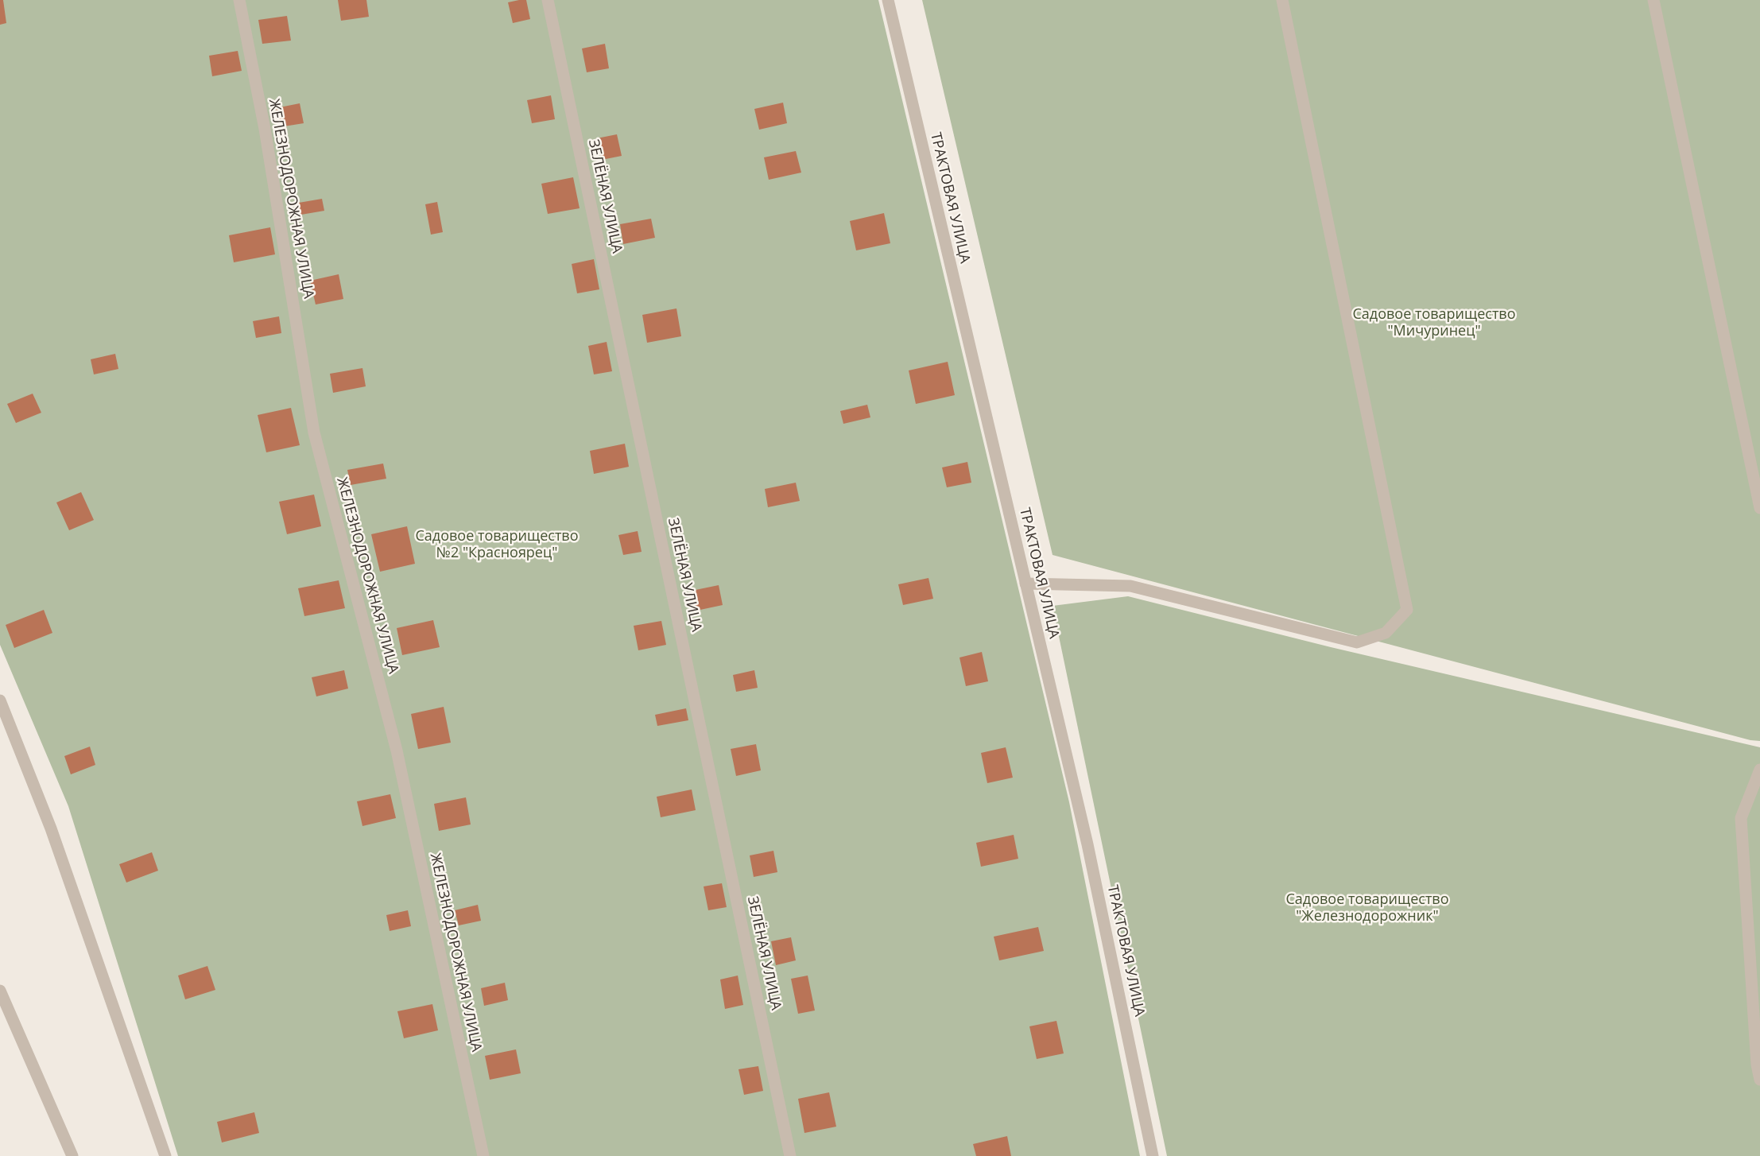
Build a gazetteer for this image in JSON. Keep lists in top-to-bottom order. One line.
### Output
{"streets":{"street":["ЗЕЛЁНАЯ УЛИЦА","ТРАКТОВАЯ УЛИЦА","ЖЕЛЕЗНОДОРОЖНАЯ УЛИЦА"]},"parks":["Садовое товарищество \"Мичуринец\"","Садовое товарищество №2 \"Красноярец\"","Садовое товарищество \"Железнодорожник\""]}
